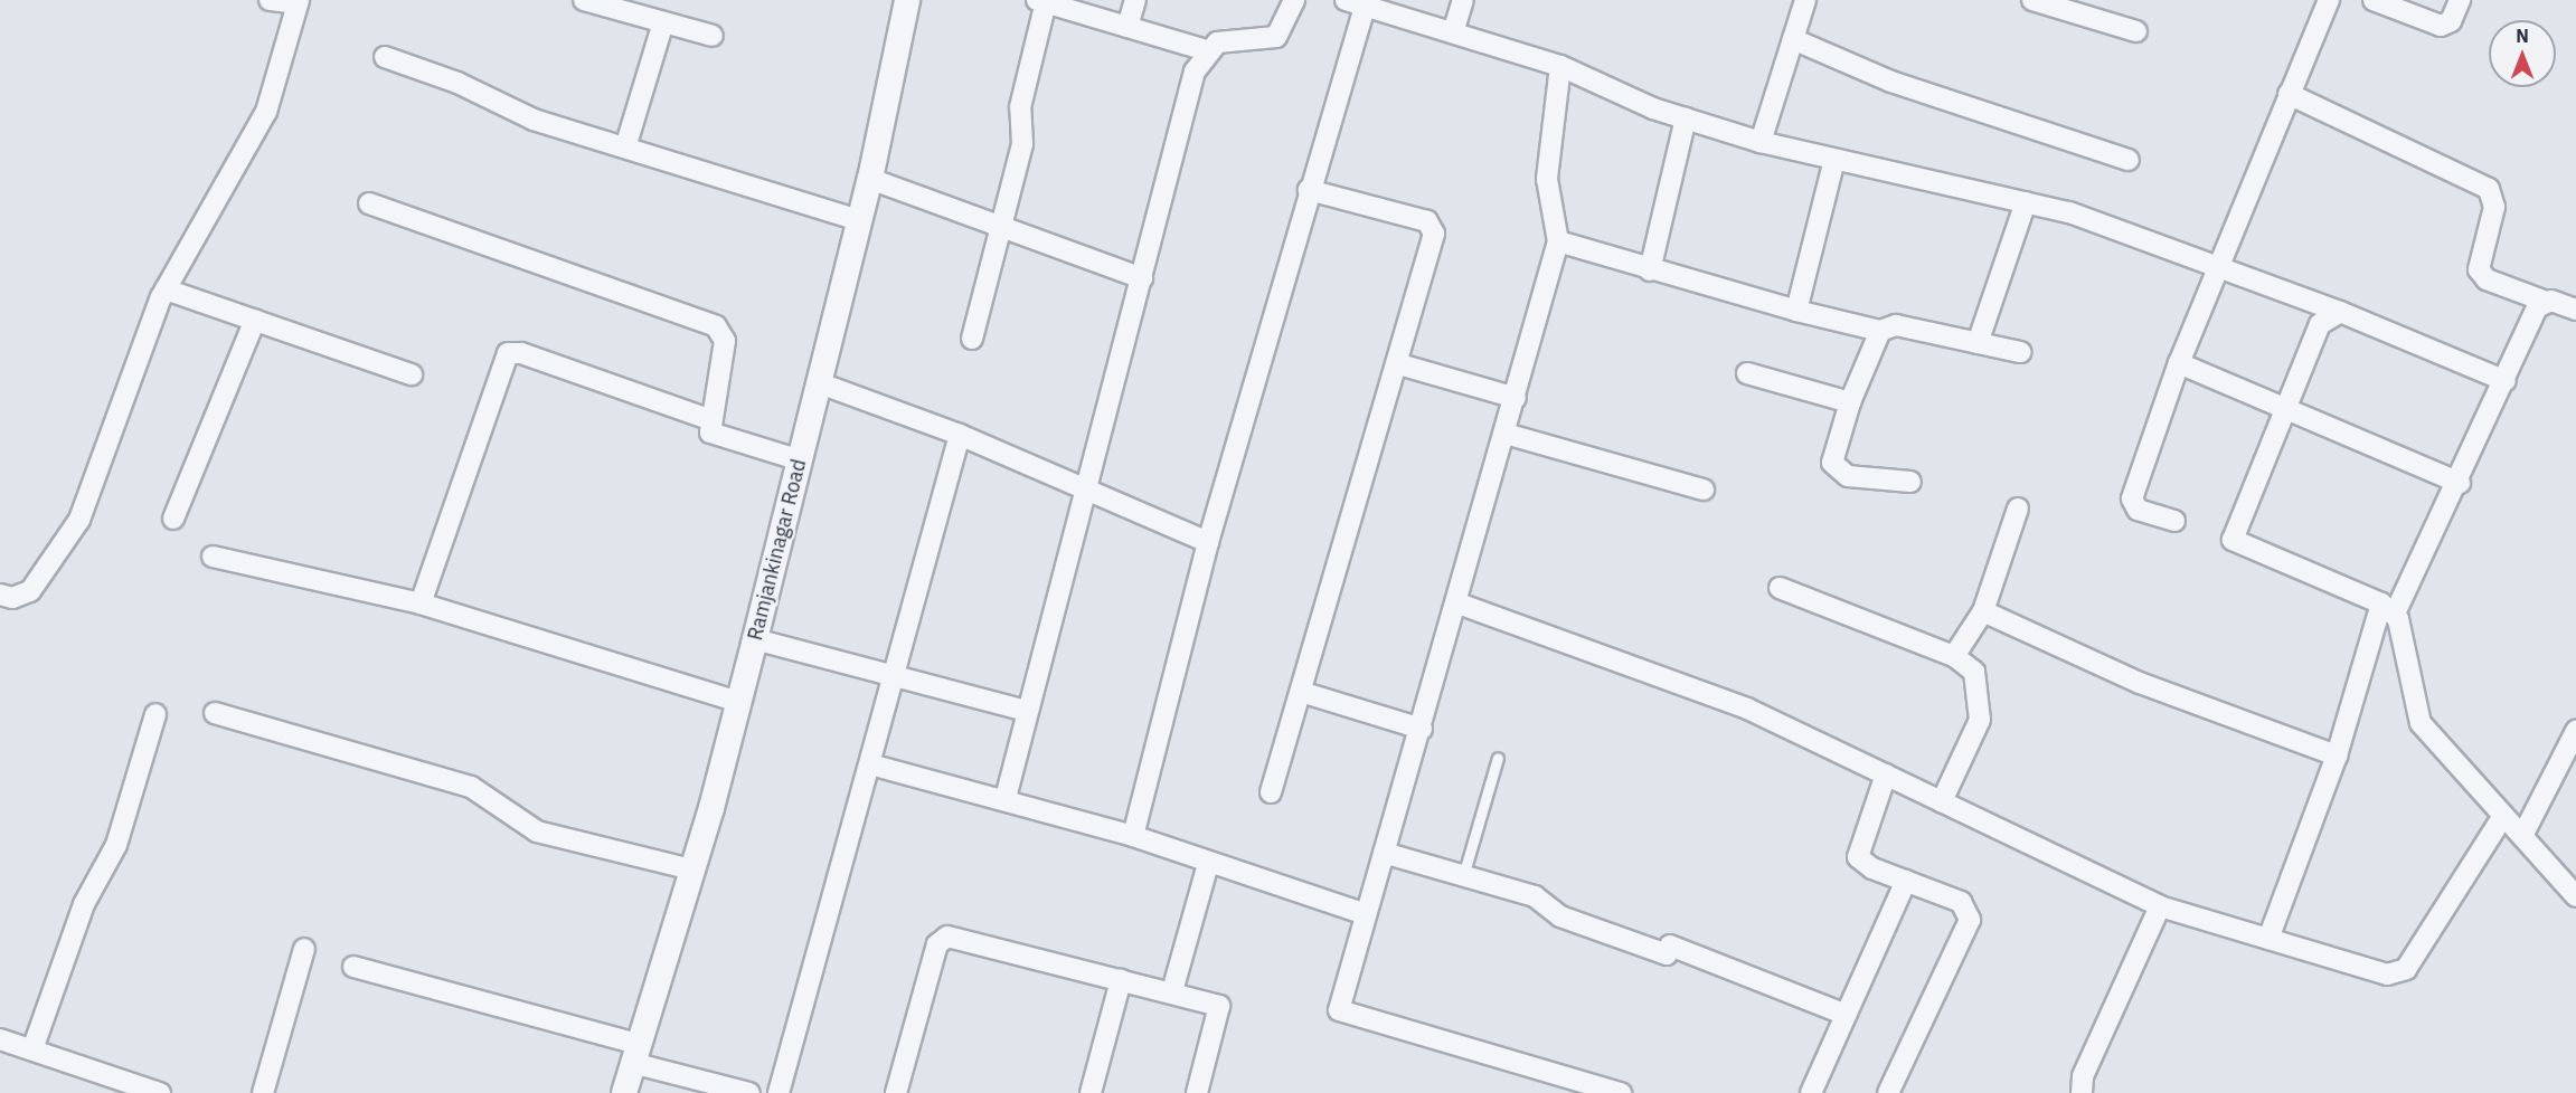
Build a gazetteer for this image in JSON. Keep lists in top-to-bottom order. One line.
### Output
{"streets":{"street":["Ramjankinagar Road"]},"north":"top"}
